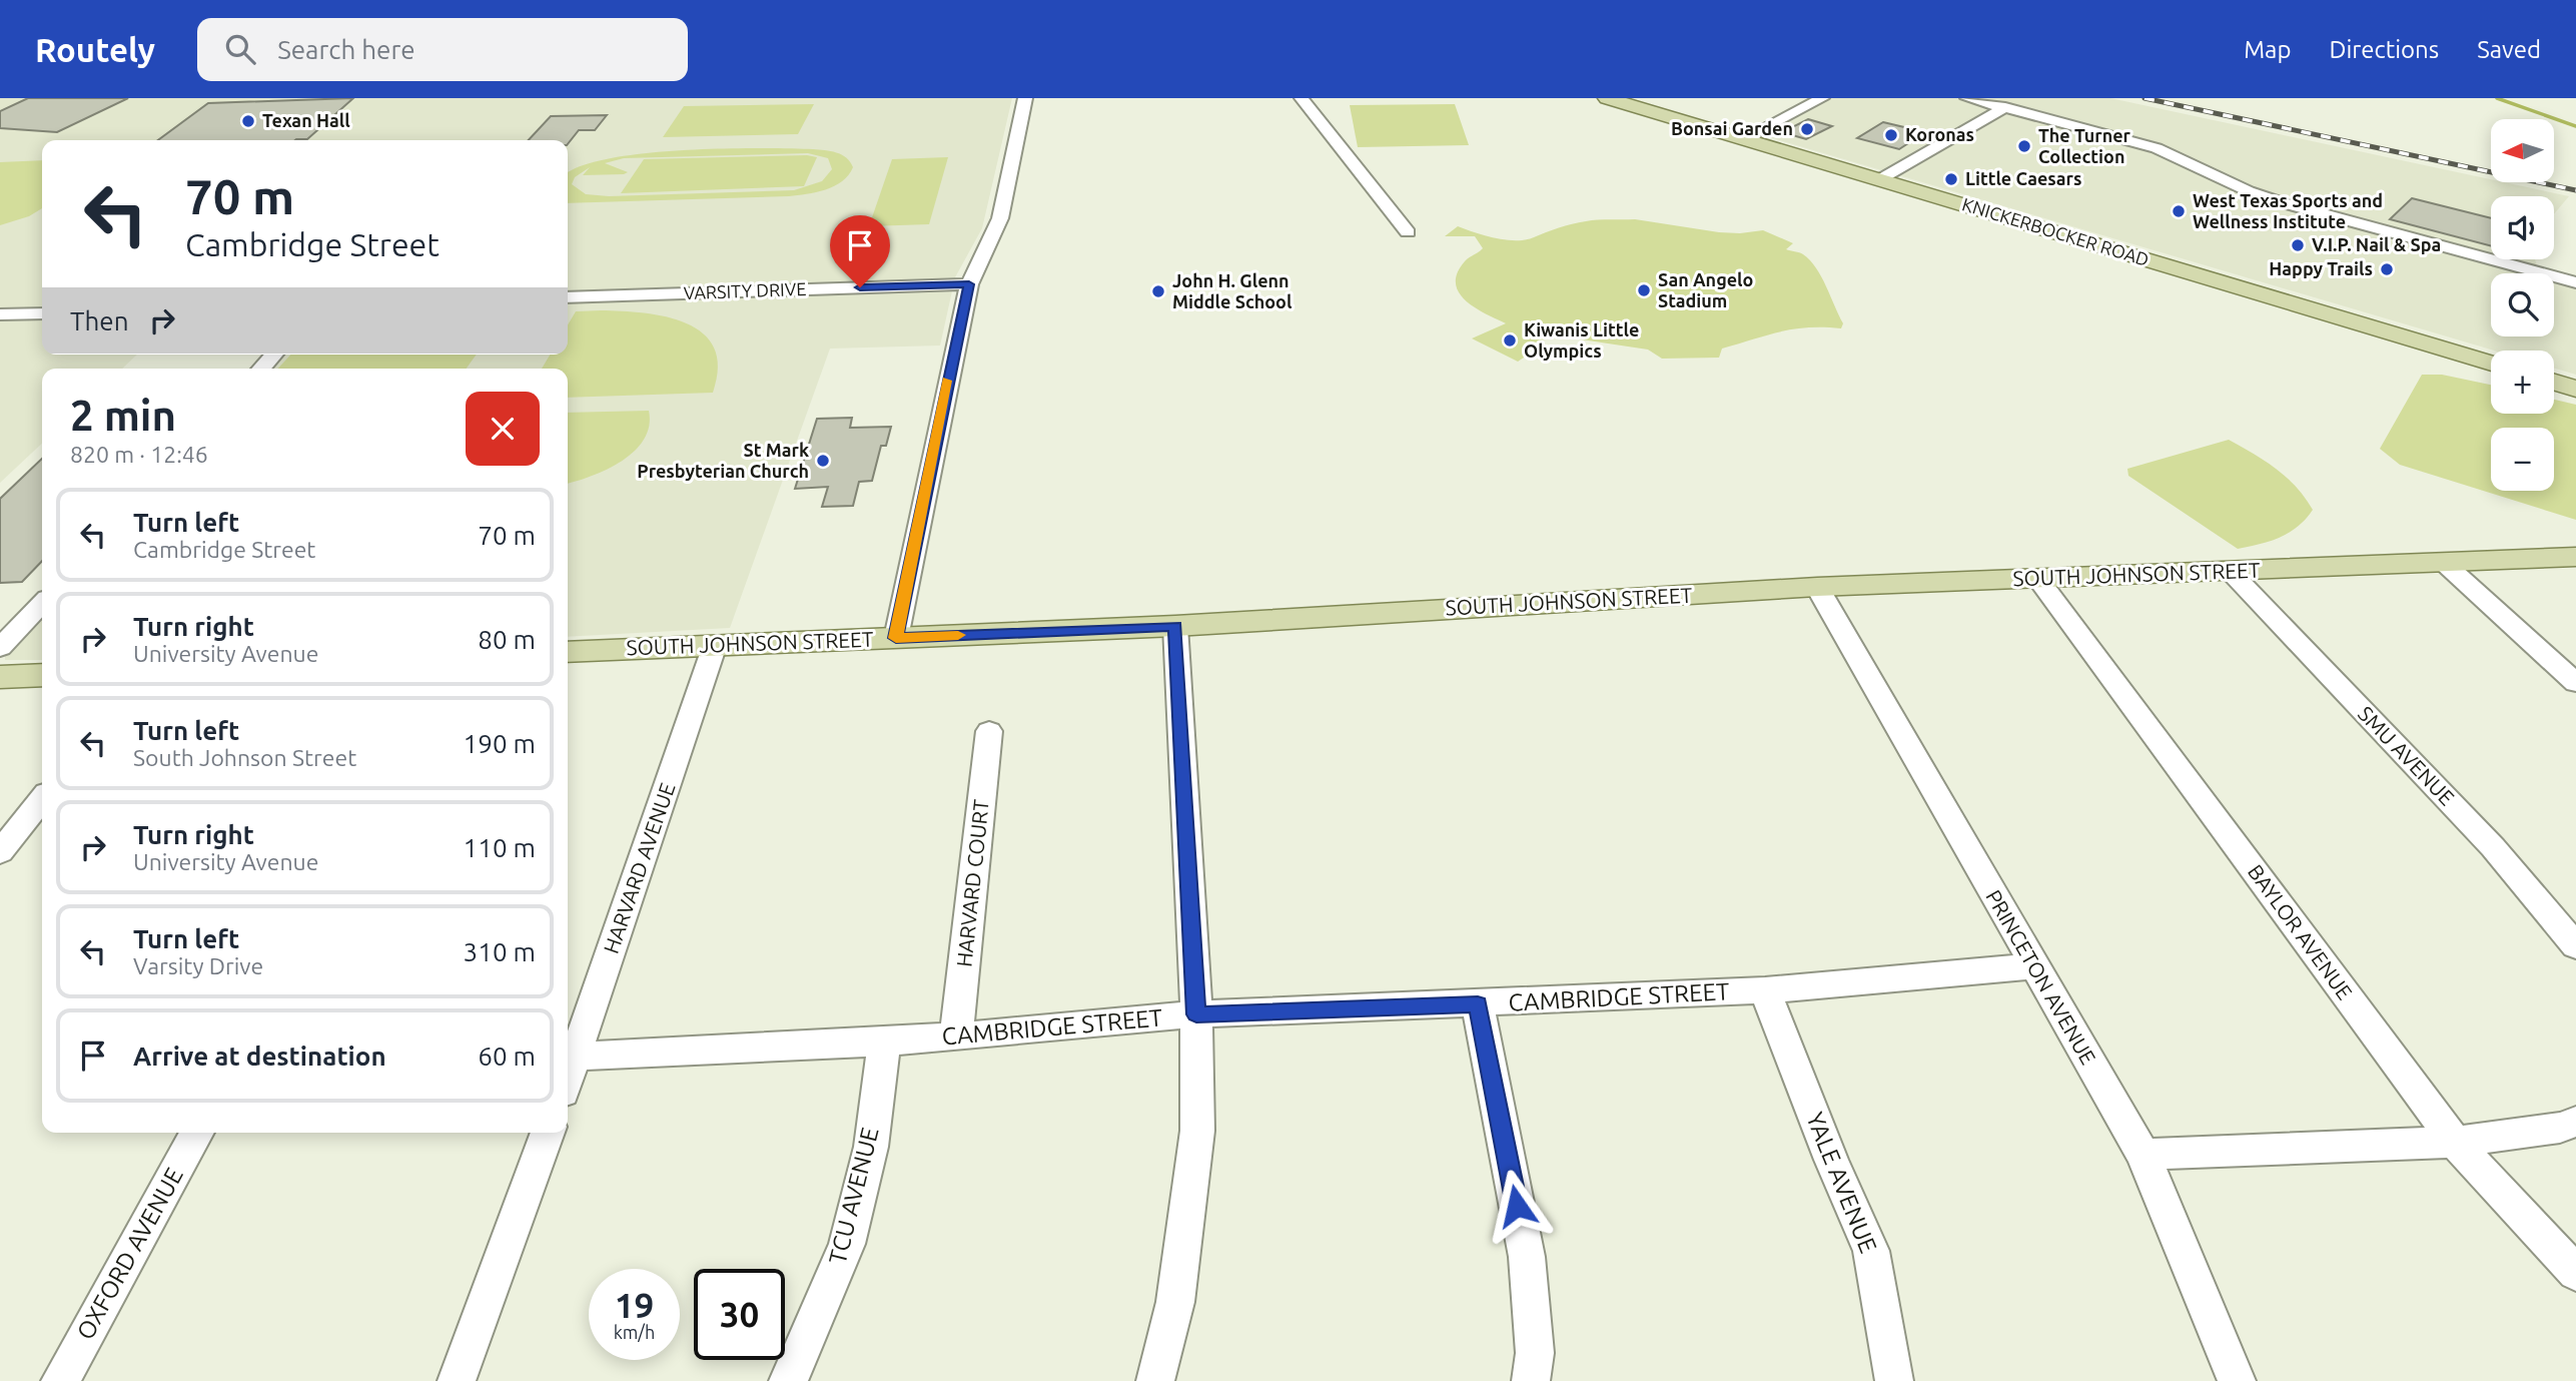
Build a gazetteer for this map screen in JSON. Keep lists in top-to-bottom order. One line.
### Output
{"streets":{"main road":["KNICKERBOCKER ROAD","SOUTH JOHNSON STREET"],"street":["VARSITY DRIVE","SMU AVENUE","HARVARD AVENUE","HARVARD COURT","BAYLOR AVENUE","PRINCETON AVENUE","CAMBRIDGE STREET","YALE AVENUE","TCU AVENUE","OXFORD AVENUE"]},"crossings":[["SOUTH JOHNSON STREET","SMU AVENUE"],["SOUTH JOHNSON STREET","HARVARD AVENUE"],["SOUTH JOHNSON STREET","BAYLOR AVENUE"],["SOUTH JOHNSON STREET","PRINCETON AVENUE"],["HARVARD AVENUE","CAMBRIDGE STREET"],["HARVARD COURT","CAMBRIDGE STREET"],["PRINCETON AVENUE","CAMBRIDGE STREET"],["CAMBRIDGE STREET","YALE AVENUE"],["CAMBRIDGE STREET","TCU AVENUE"]],"places":["Texan Hall","Bonsai Garden","Koronas","The Turner Collection","Little Caesars","West Texas Sports and Wellness Institute","V.I.P. Nail & Spa","Happy Trails","San Angelo Stadium","John H. Glenn Middle School","Kiwanis Little Olympics","St Mark Presbyterian Church"],"north":"left","page":{"header":"Routely","search":"Search here","nav":["Map","Directions","Saved"],"map_buttons":["+","−"],"turn":["70 m","Cambridge Street"],"then":"Then","heading":["2 min","820 m · 12:46"],"list":[{"name":"Turn left","note":"Cambridge Street","value":"70 m"},{"name":"Turn right","note":"University Avenue","value":"80 m"},{"name":"Turn left","note":"South Johnson Street","value":"190 m"},{"name":"Turn right","note":"University Avenue","value":"110 m"},{"name":"Turn left","note":"Varsity Drive","value":"310 m"},{"name":"Arrive at destination","value":"60 m"}],"speed":"19 km/h","limit":"30"}}
